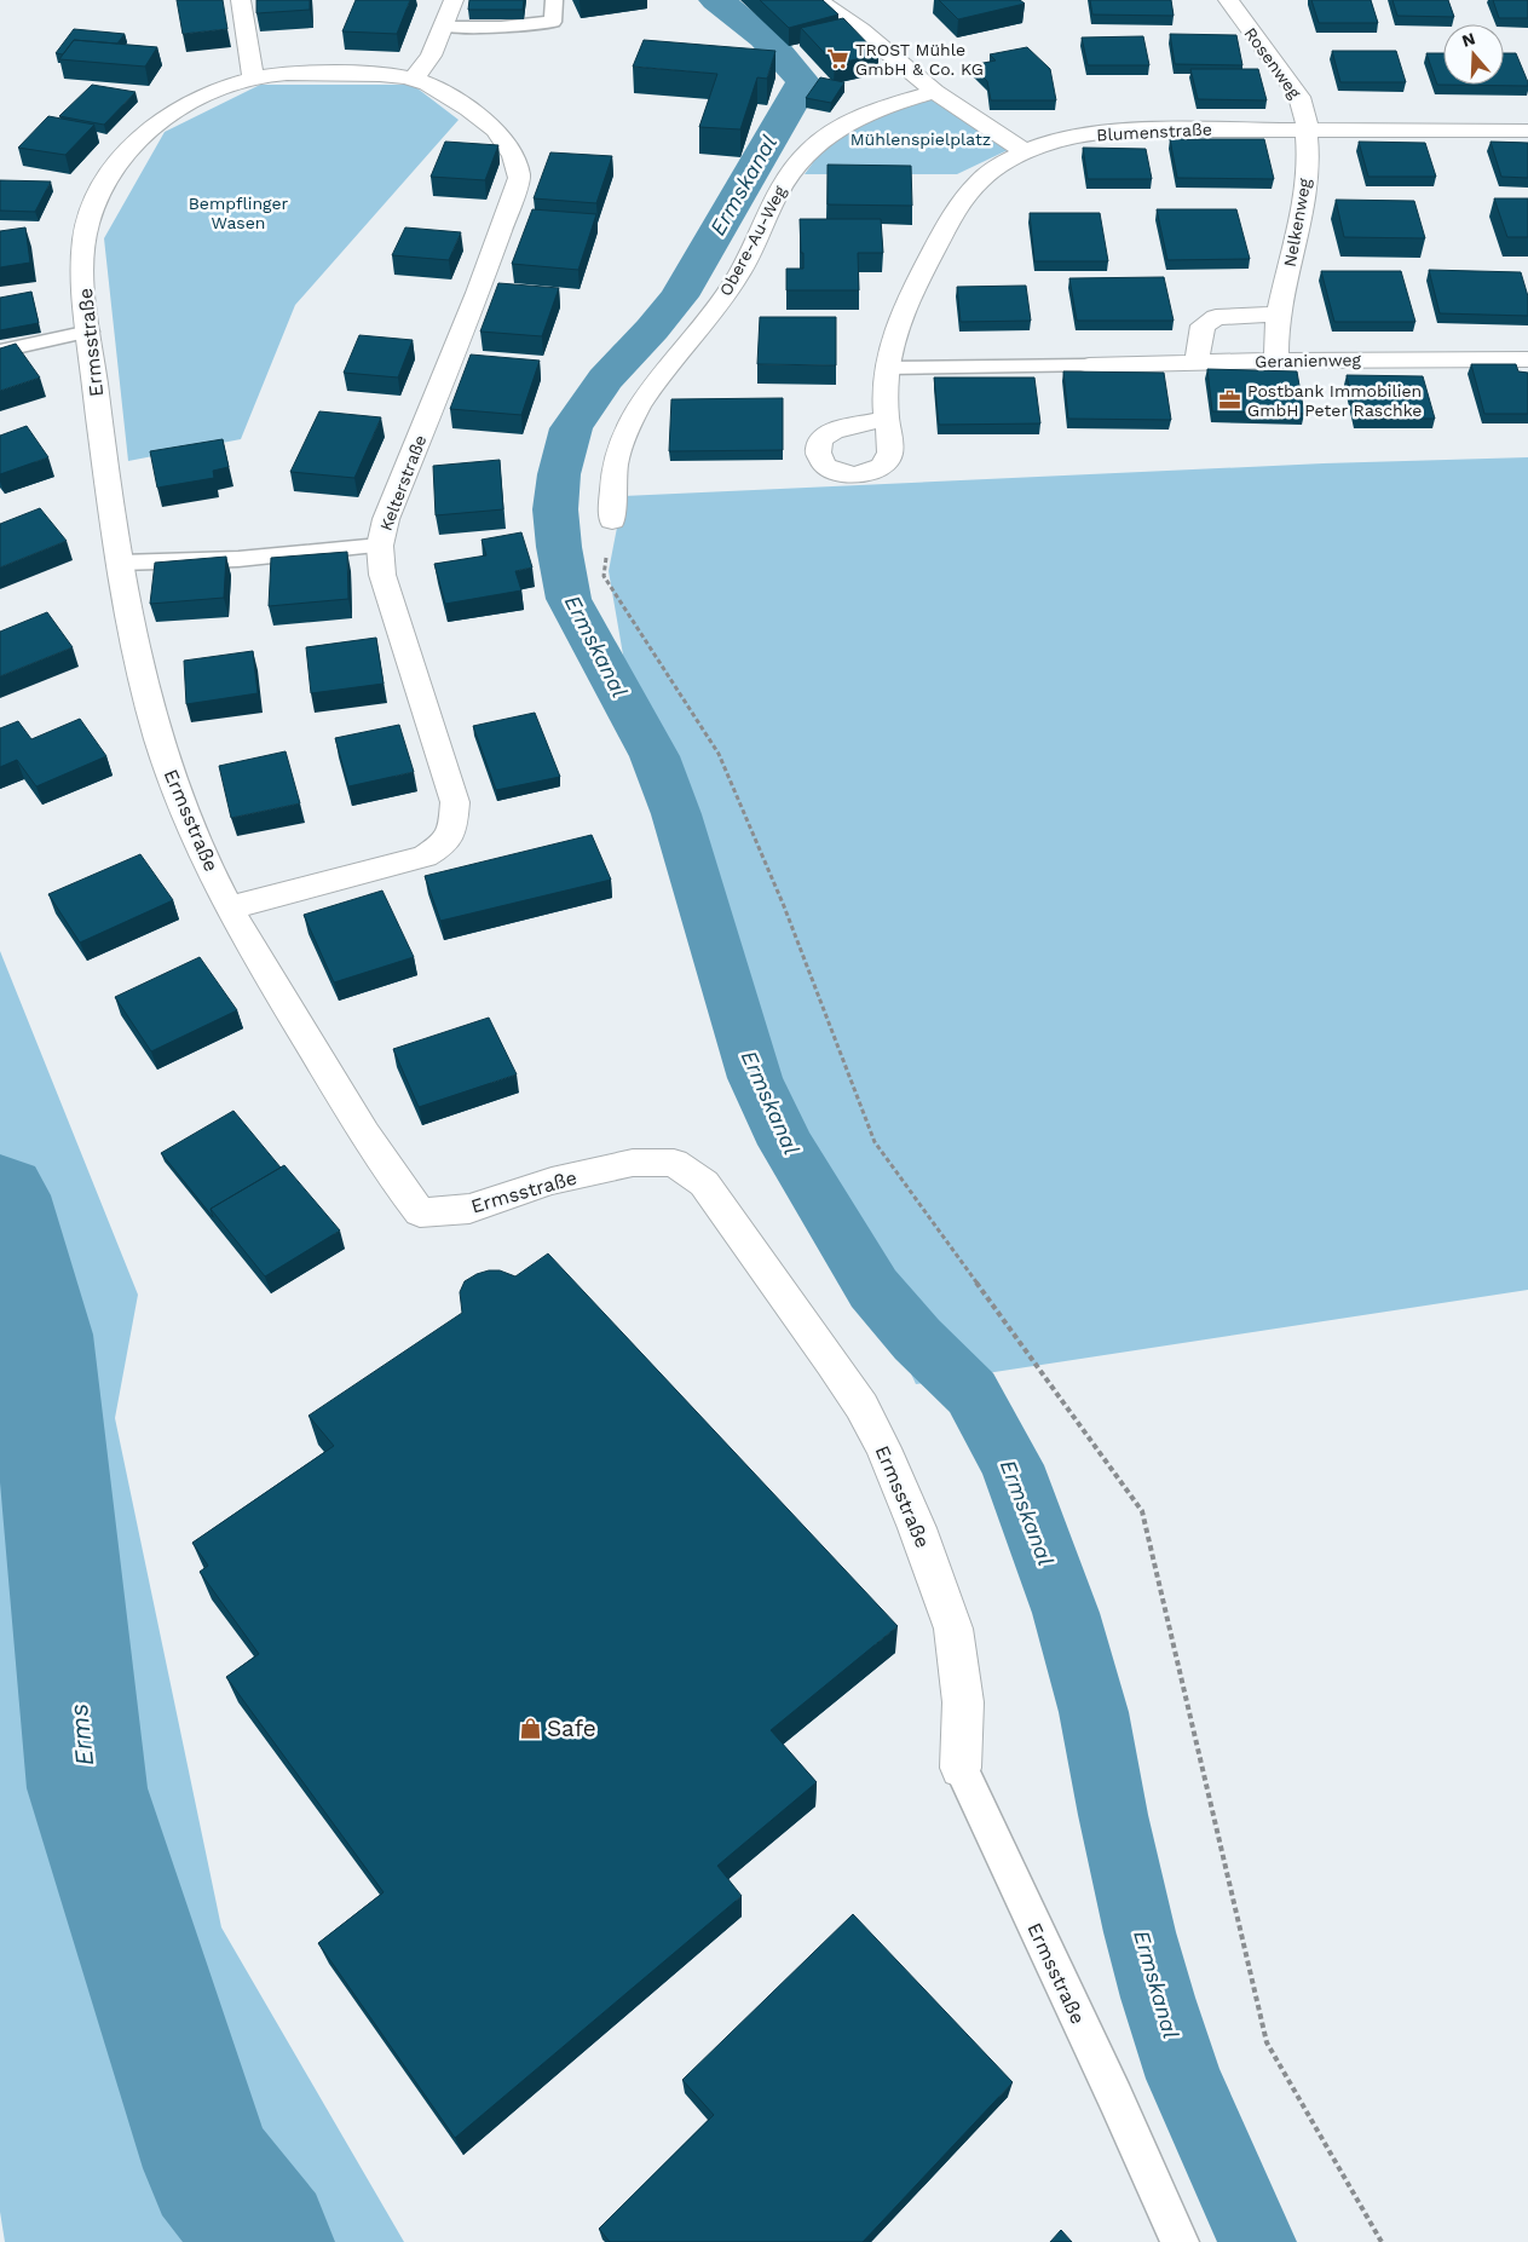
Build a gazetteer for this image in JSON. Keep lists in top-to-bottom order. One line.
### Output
{"streets":{"street":["Rosenweg","Blumenstraße","Nelkenweg","Obere-Au-Weg","Ermsstraße","Geranienweg","Kelterstraße"]},"crossings":[["Rosenweg","Blumenstraße"],["Rosenweg","Nelkenweg"],["Blumenstraße","Nelkenweg"],["Nelkenweg","Geranienweg"],["Ermsstraße","Kelterstraße"]],"water":["Ermskanal","Erms"],"parks":["Mühlenspielplatz","Bempflinger Wasen"],"places":{"supermarket":["TROST Mühle GmbH & Co. KG"],"office":["Postbank Immobilien GmbH Peter Raschke"],"shop":["Safe"]},"north":"top"}
